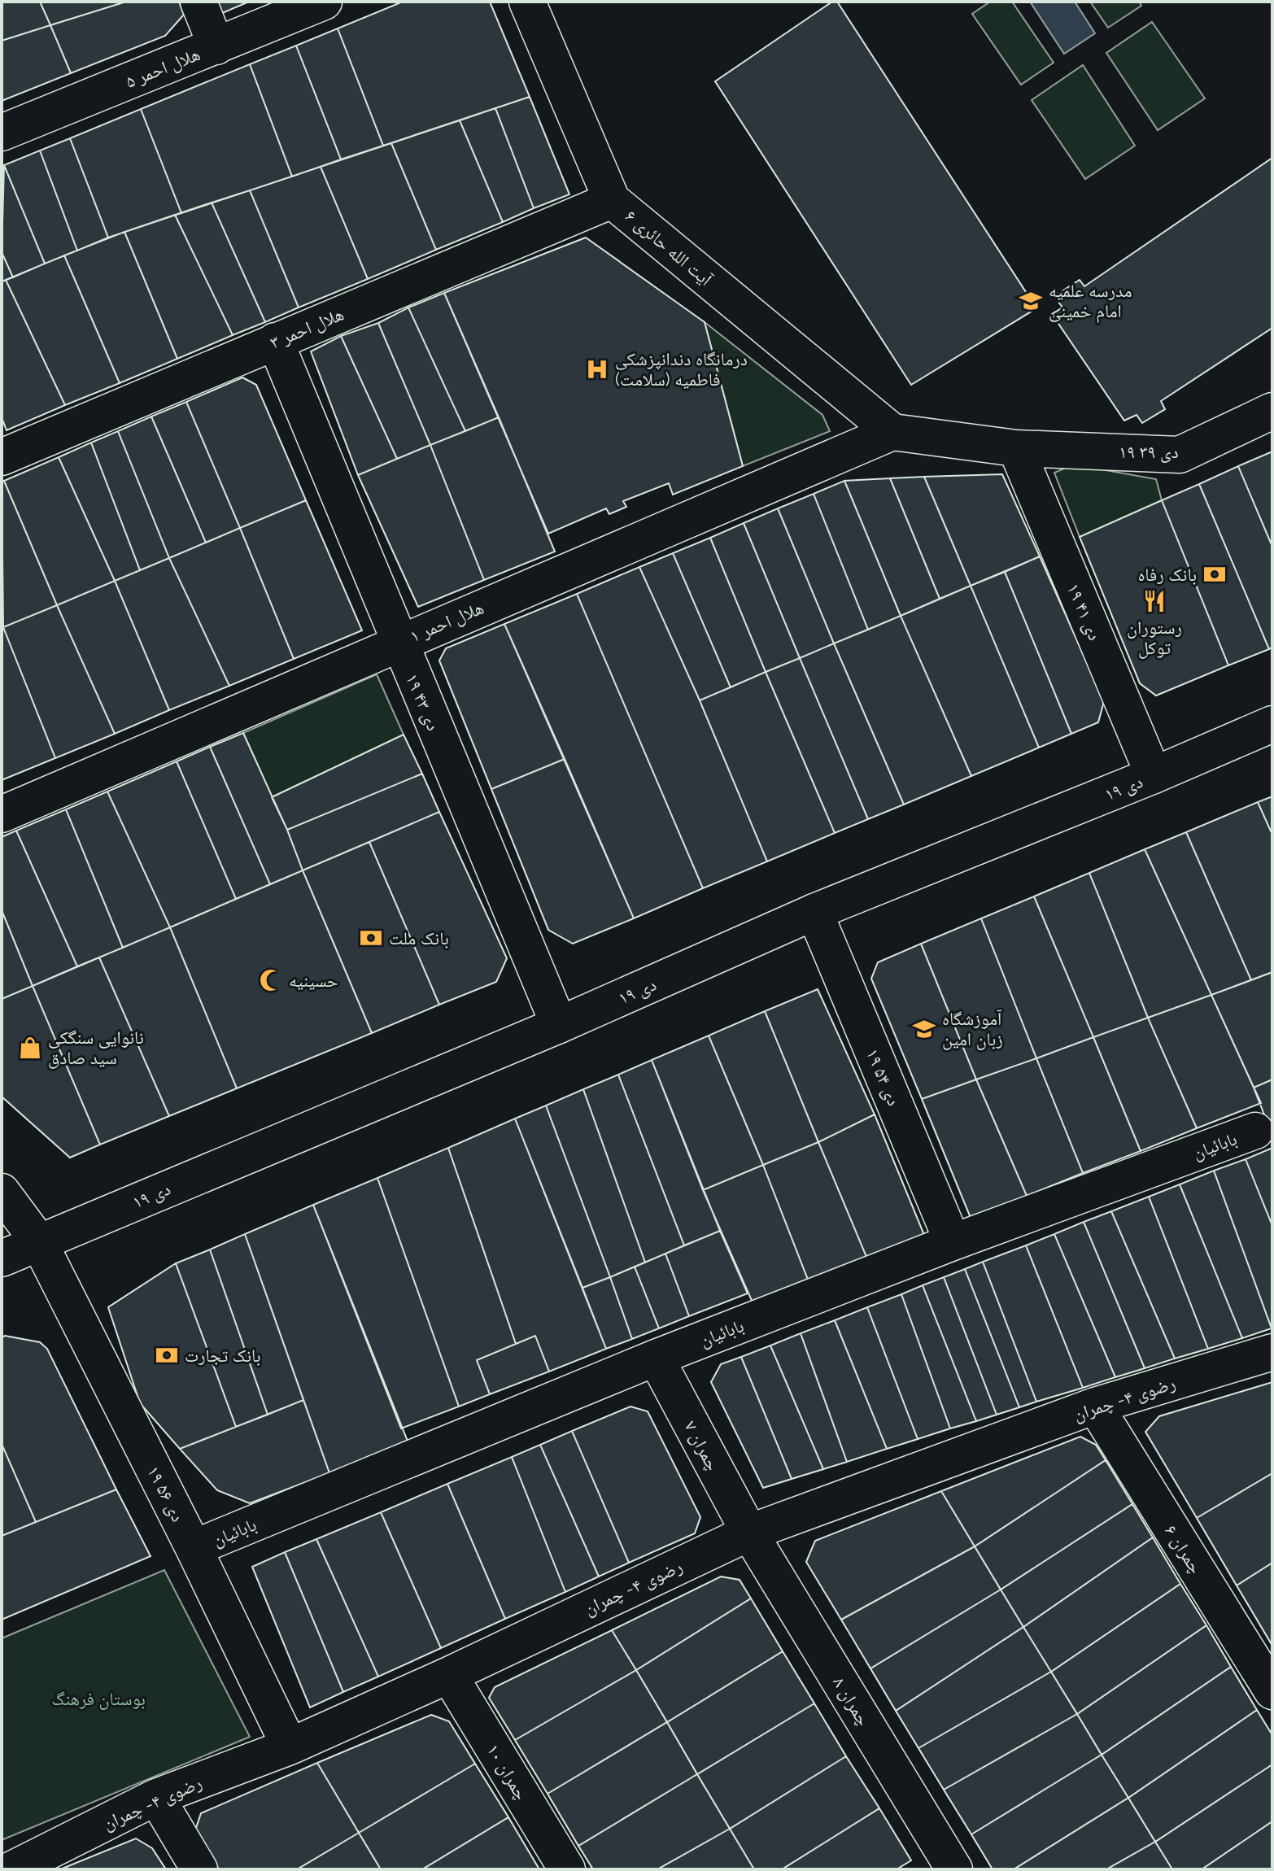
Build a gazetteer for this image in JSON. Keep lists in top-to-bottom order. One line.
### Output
{"streets":{"street":["هلال احمر ۵","آیت الله حائری ۶","هلال احمر ۳","۱۹ دی ۳۹","۱۹ دی ۴۱","هلال احمر ۱","۱۹ دی ۴۳","۱۹ دی","۱۹ دی ۵۴","بابائیان","رضوی ۴- چمران","چمران ۷","۱۹ دی ۵۶","چمران ۶","چمران ۸","چمران ۱۰"]},"crossings":[["آیت الله حائری ۶","هلال احمر ۳"],["آیت الله حائری ۶","۱۹ دی ۳۹"],["آیت الله حائری ۶","هلال احمر ۱"],["هلال احمر ۳","۱۹ دی ۴۳"],["۱۹ دی ۳۹","۱۹ دی ۴۱"],["۱۹ دی ۳۹","هلال احمر ۱"],["۱۹ دی ۴۱","۱۹ دی"],["هلال احمر ۱","۱۹ دی ۴۳"],["۱۹ دی ۴۳","۱۹ دی"],["۱۹ دی","۱۹ دی ۵۴"],["۱۹ دی","۱۹ دی ۵۶"],["۱۹ دی ۵۴","بابائیان"],["بابائیان","چمران ۷"],["بابائیان","۱۹ دی ۵۶"],["رضوی ۴- چمران","چمران ۷"],["رضوی ۴- چمران","۱۹ دی ۵۶"],["رضوی ۴- چمران","چمران ۶"],["رضوی ۴- چمران","چمران ۸"],["رضوی ۴- چمران","چمران ۱۰"],["چمران ۷","چمران ۸"]],"parks":["بوستان فرهنگ"],"places":{"school or university":["مدرسه علمیه امام خمینی","آموزشگاه زبان امین"],"hospital":["درمانگاه دندانپزشکی فاطمیه (سلامت)"],"bank":["بانک رفاه","بانک ملت","بانک تجارت"],"restaurant":["رستوران توکل"],"mosque":["حسینیه"],"shop":["نانوایی سنگکی سید صادق"]}}
